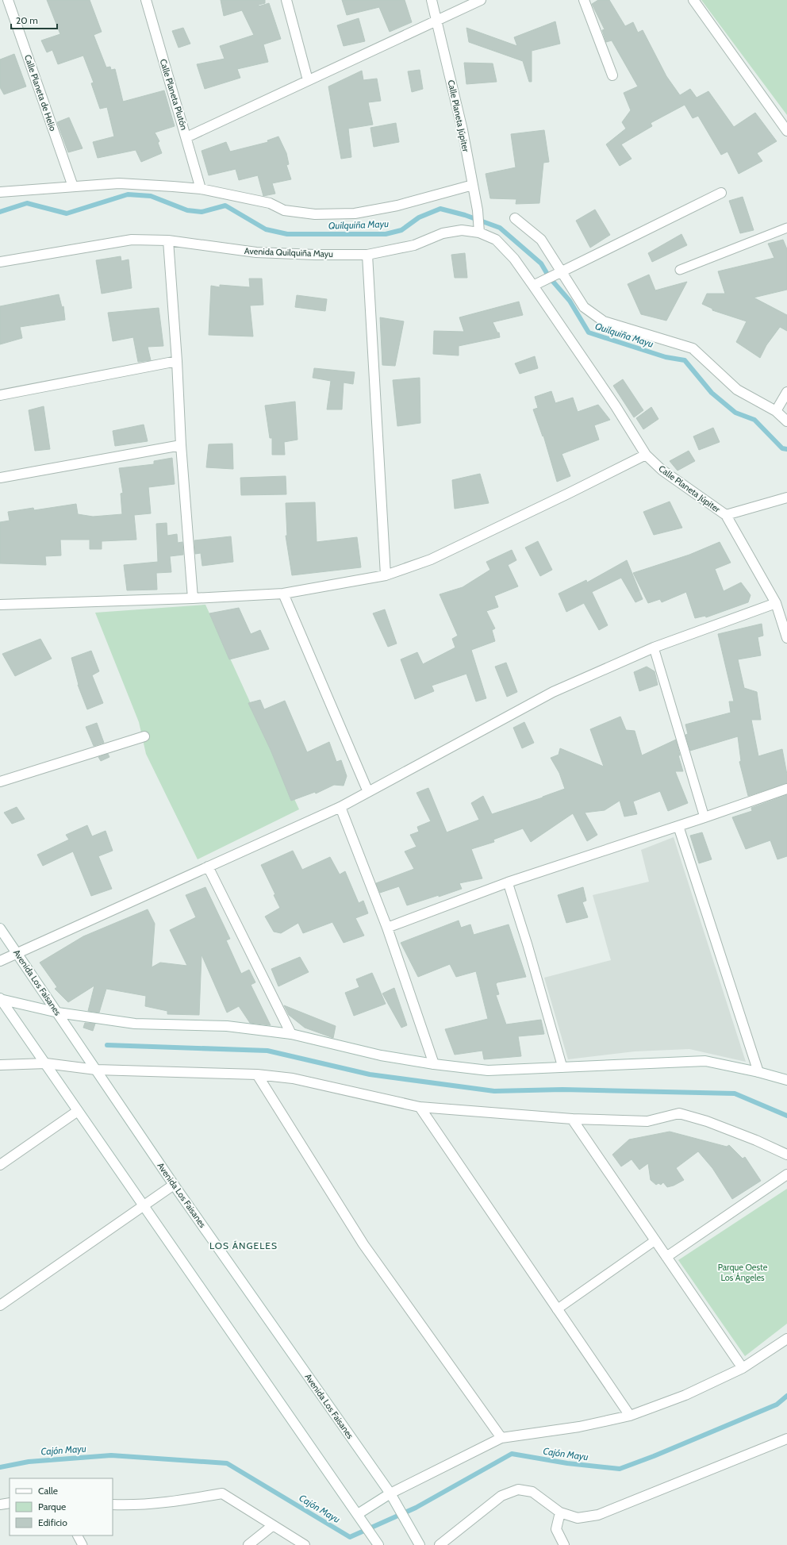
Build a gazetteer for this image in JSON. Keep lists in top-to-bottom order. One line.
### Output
{"streets":{"street":["Calle Planeta de Helio","Calle Planeta Plutón","Calle Planeta Júpiter","Avenida Quilquiña Mayu","Avenida Los Faisanes"]},"crossings":[["Calle Planeta Júpiter","Avenida Quilquiña Mayu"]],"districts":["LOS ÁNGELES"],"water":["Quilquiña Mayu","Cajón Mayu"],"parks":["Parque Oeste Los Ángeles"],"legend":["Calle","Parque","Edificio"],"scale_bar":"20 m"}
